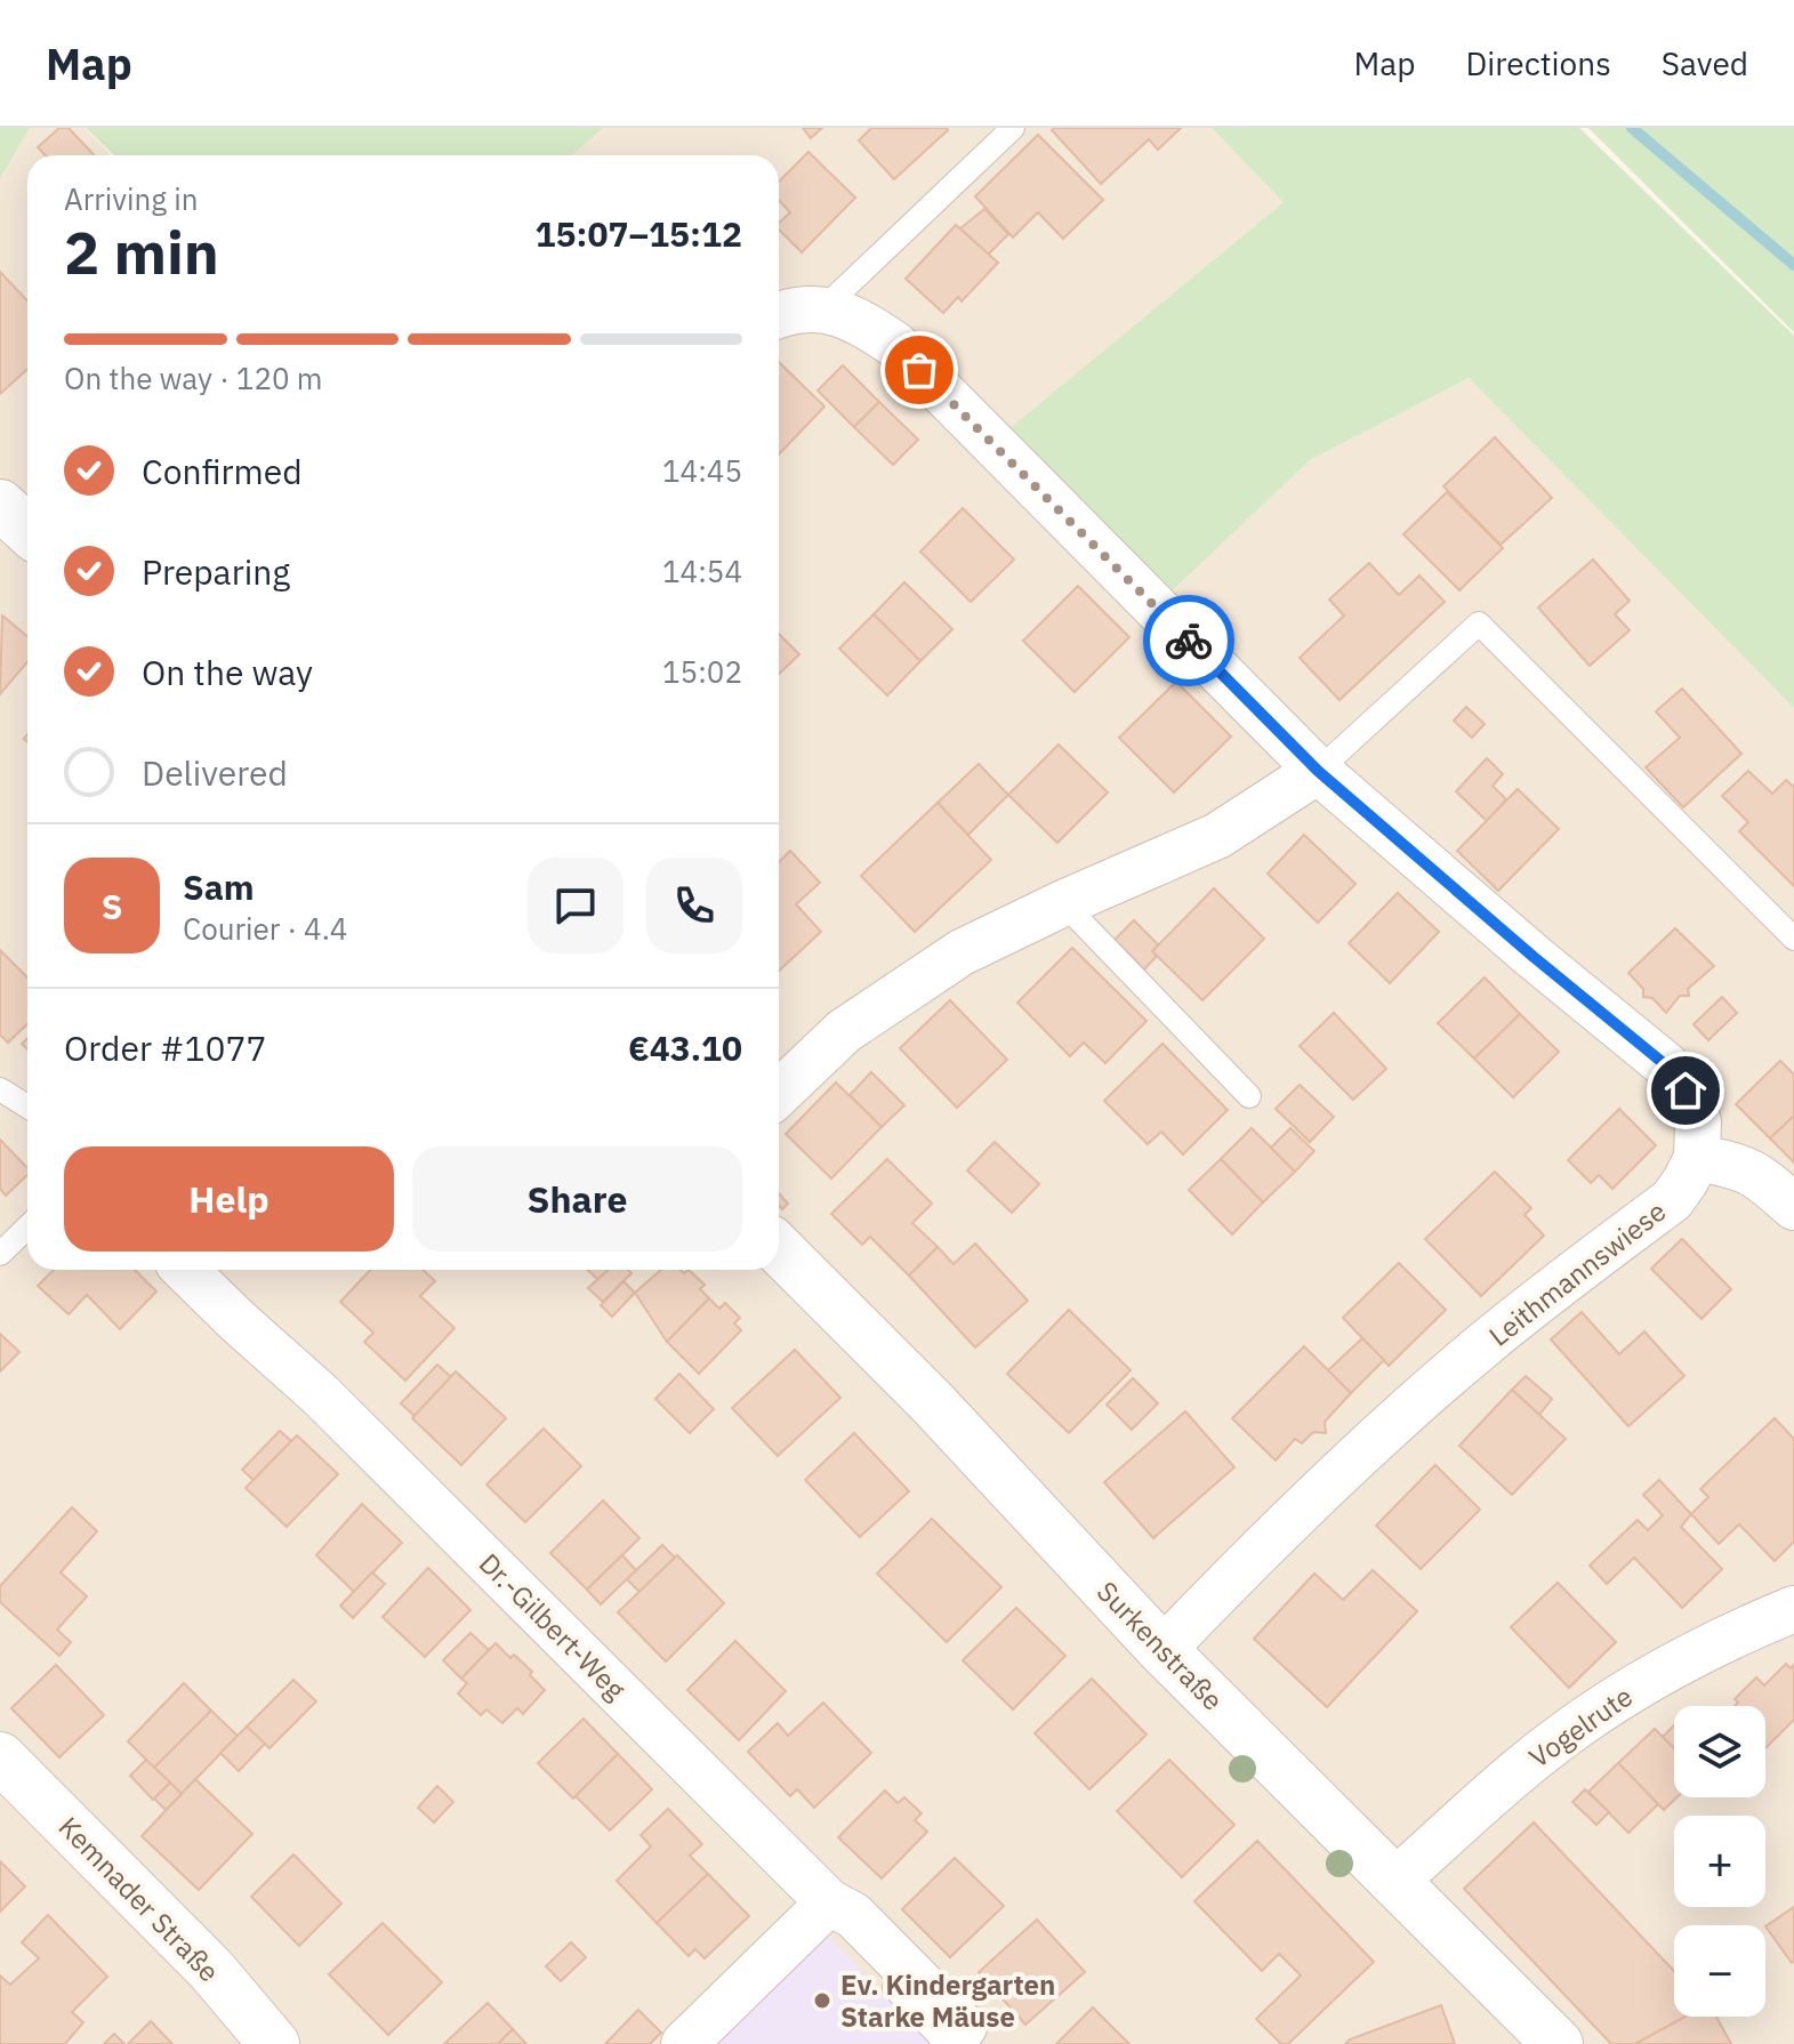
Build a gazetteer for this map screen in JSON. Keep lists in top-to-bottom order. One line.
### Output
{"streets":{"street":["Leithmannswiese","Dr.-Gilbert-Weg","Surkenstraße","Vogelrute","Kemnader Straße"]},"crossings":[["Leithmannswiese","Surkenstraße"],["Surkenstraße","Vogelrute"]],"places":["Ev. Kindergarten Starke Mäuse"],"page":{"header":"Map","nav":["Map","Directions","Saved"],"heading":["2 min","Arriving in","15:07–15:12"],"panel":["Sam","Courier · 4.4","Order #1077","€43.10"],"bar":"On the way · 120 m","list":[["Confirmed","14:45"],["Preparing","14:54"],["On the way","15:02"],"Delivered"],"round":"S","buttons":["Help","Share"],"map_buttons":["+","−"]}}
